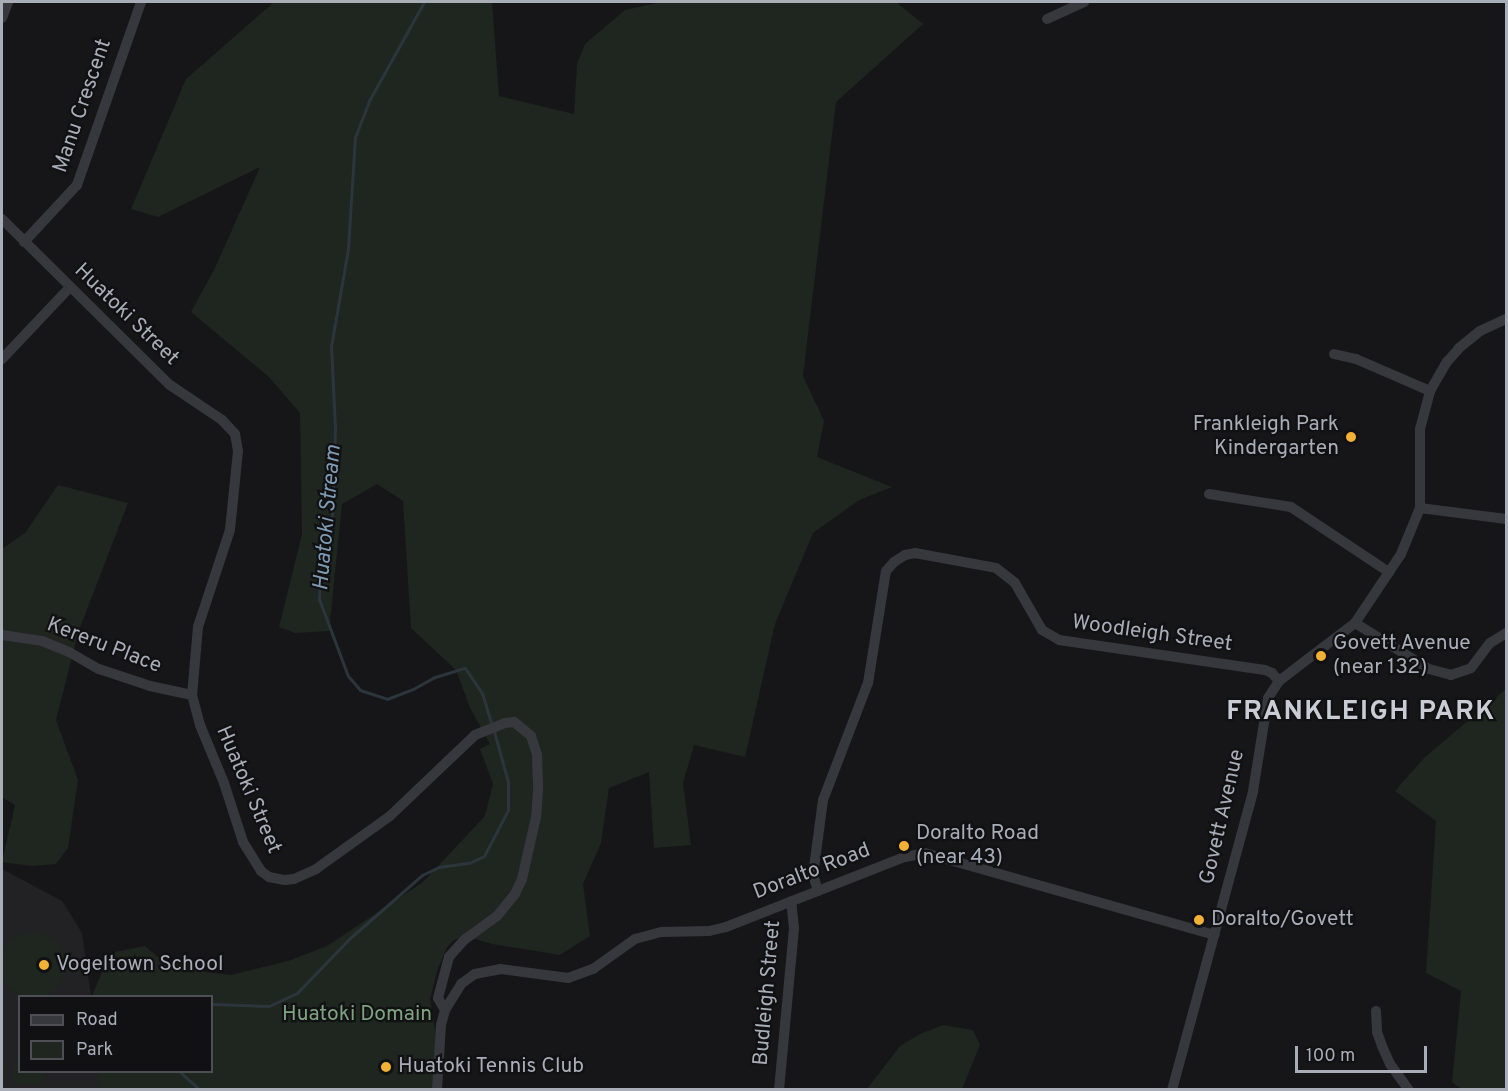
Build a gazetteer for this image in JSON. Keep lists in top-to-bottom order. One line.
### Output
{"streets":{"street":["Manu Crescent","Huatoki Street","Woodleigh Street","Kereru Place","Govett Avenue","Doralto Road","Budleigh Street"]},"crossings":[["Manu Crescent","Huatoki Street"],["Huatoki Street","Kereru Place"],["Huatoki Street","Doralto Road"],["Woodleigh Street","Govett Avenue"],["Woodleigh Street","Doralto Road"],["Govett Avenue","Doralto Road"],["Doralto Road","Budleigh Street"]],"districts":["FRANKLEIGH PARK"],"water":["Huatoki Stream"],"parks":["Huatoki Domain"],"places":["Frankleigh Park Kindergarten","Govett Avenue (near 132)","Doralto Road (near 43)","Doralto/Govett","Vogeltown School","Huatoki Tennis Club"],"legend":["Road","Park"],"scale_bar":"100 m"}
